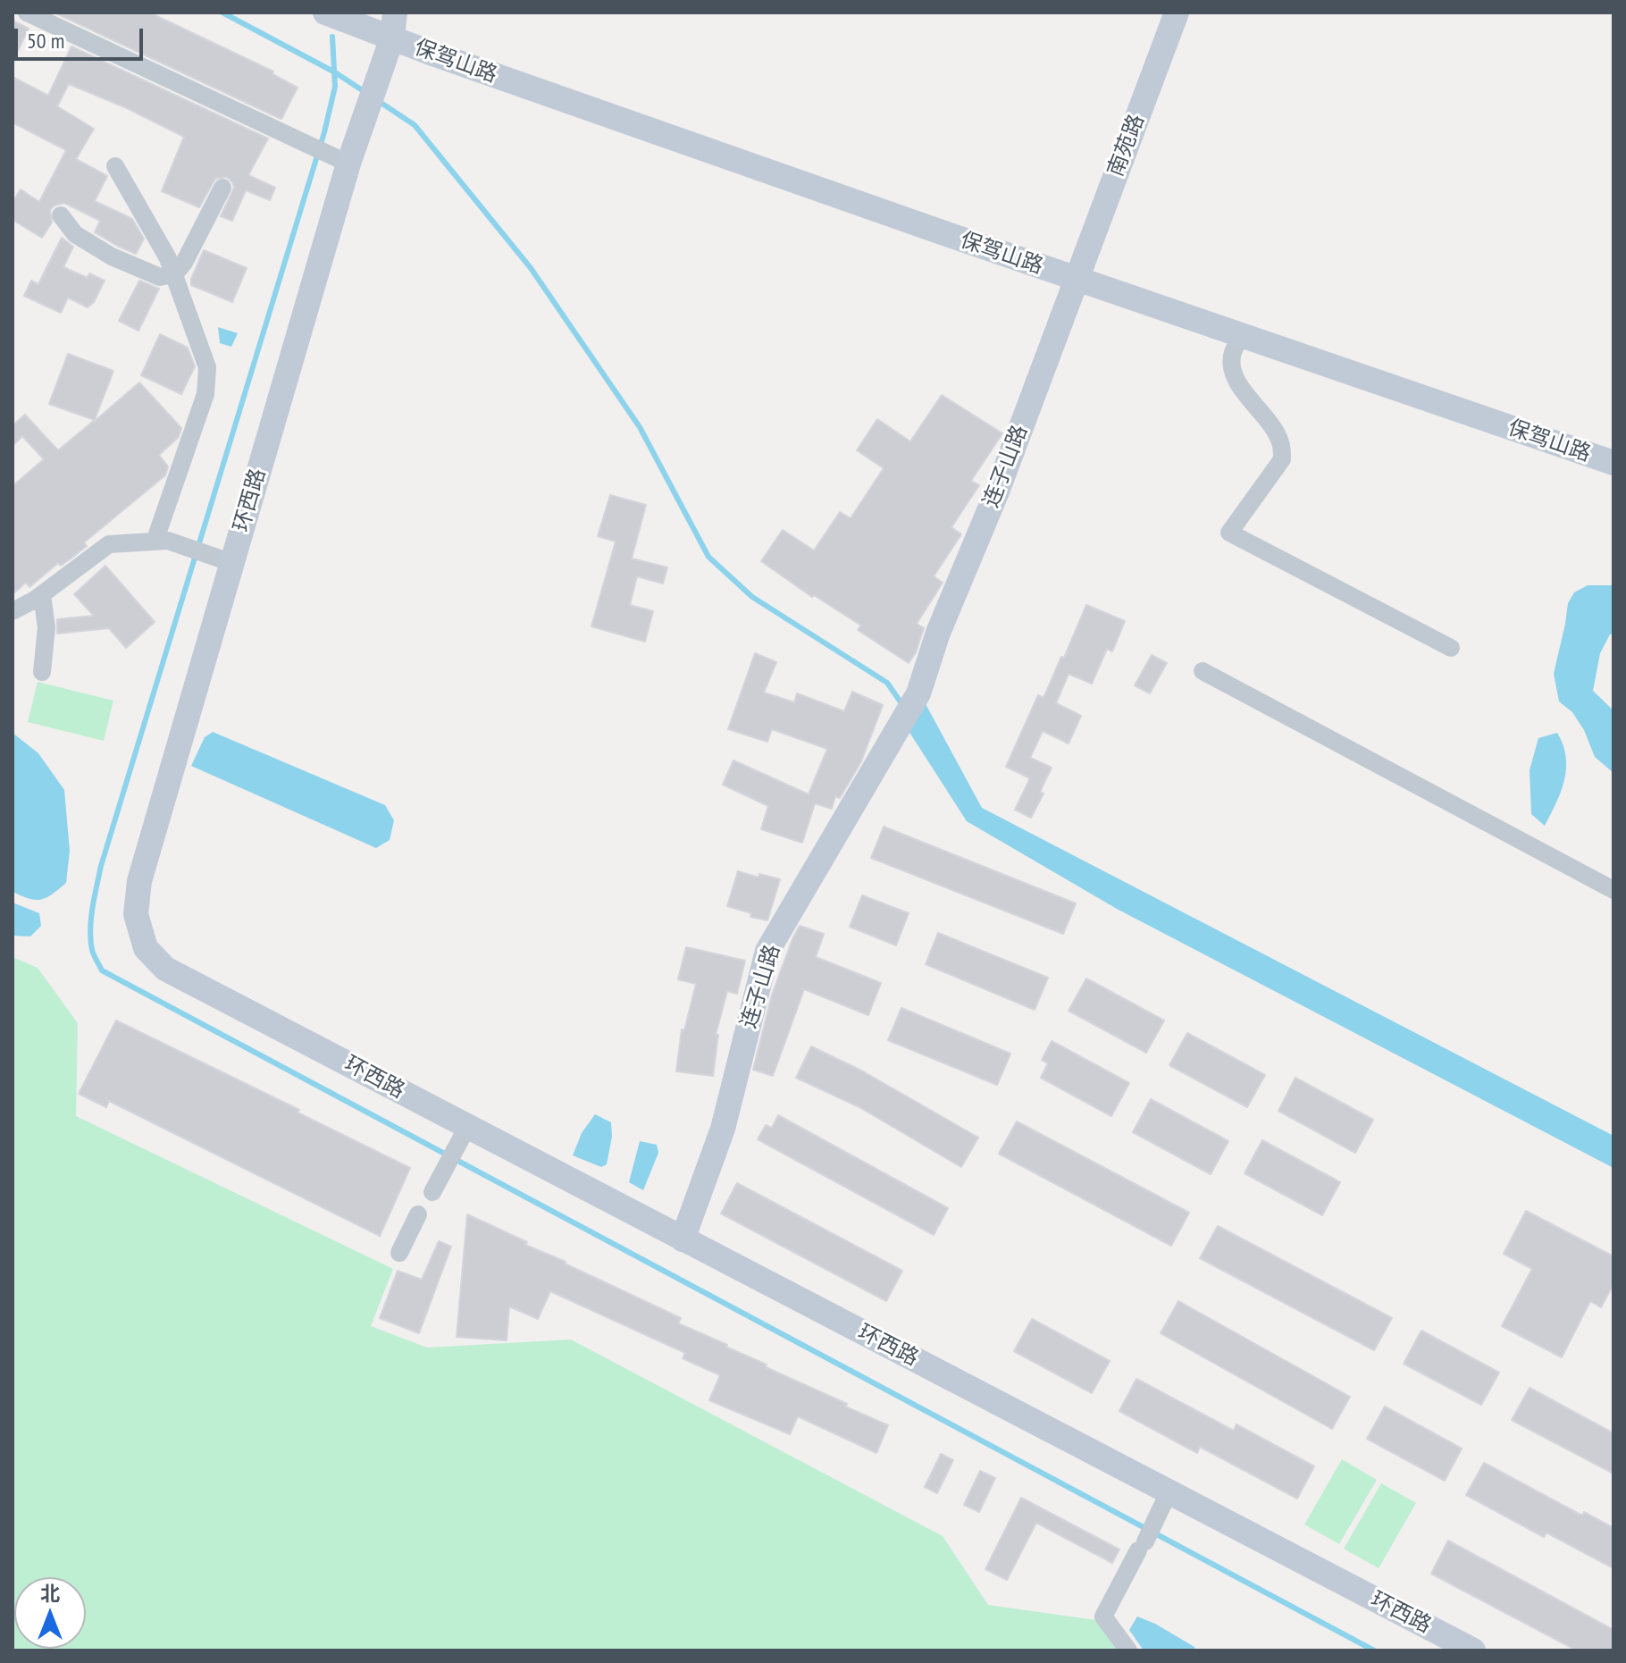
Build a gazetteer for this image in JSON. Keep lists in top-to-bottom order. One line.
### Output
{"streets":{"street":["保驾山路","南苑路","连子山路","环西路"]},"crossings":[["保驾山路","南苑路"],["保驾山路","连子山路"],["保驾山路","环西路"],["南苑路","连子山路"],["连子山路","环西路"]],"scale_bar":"50 m","north":"top"}
